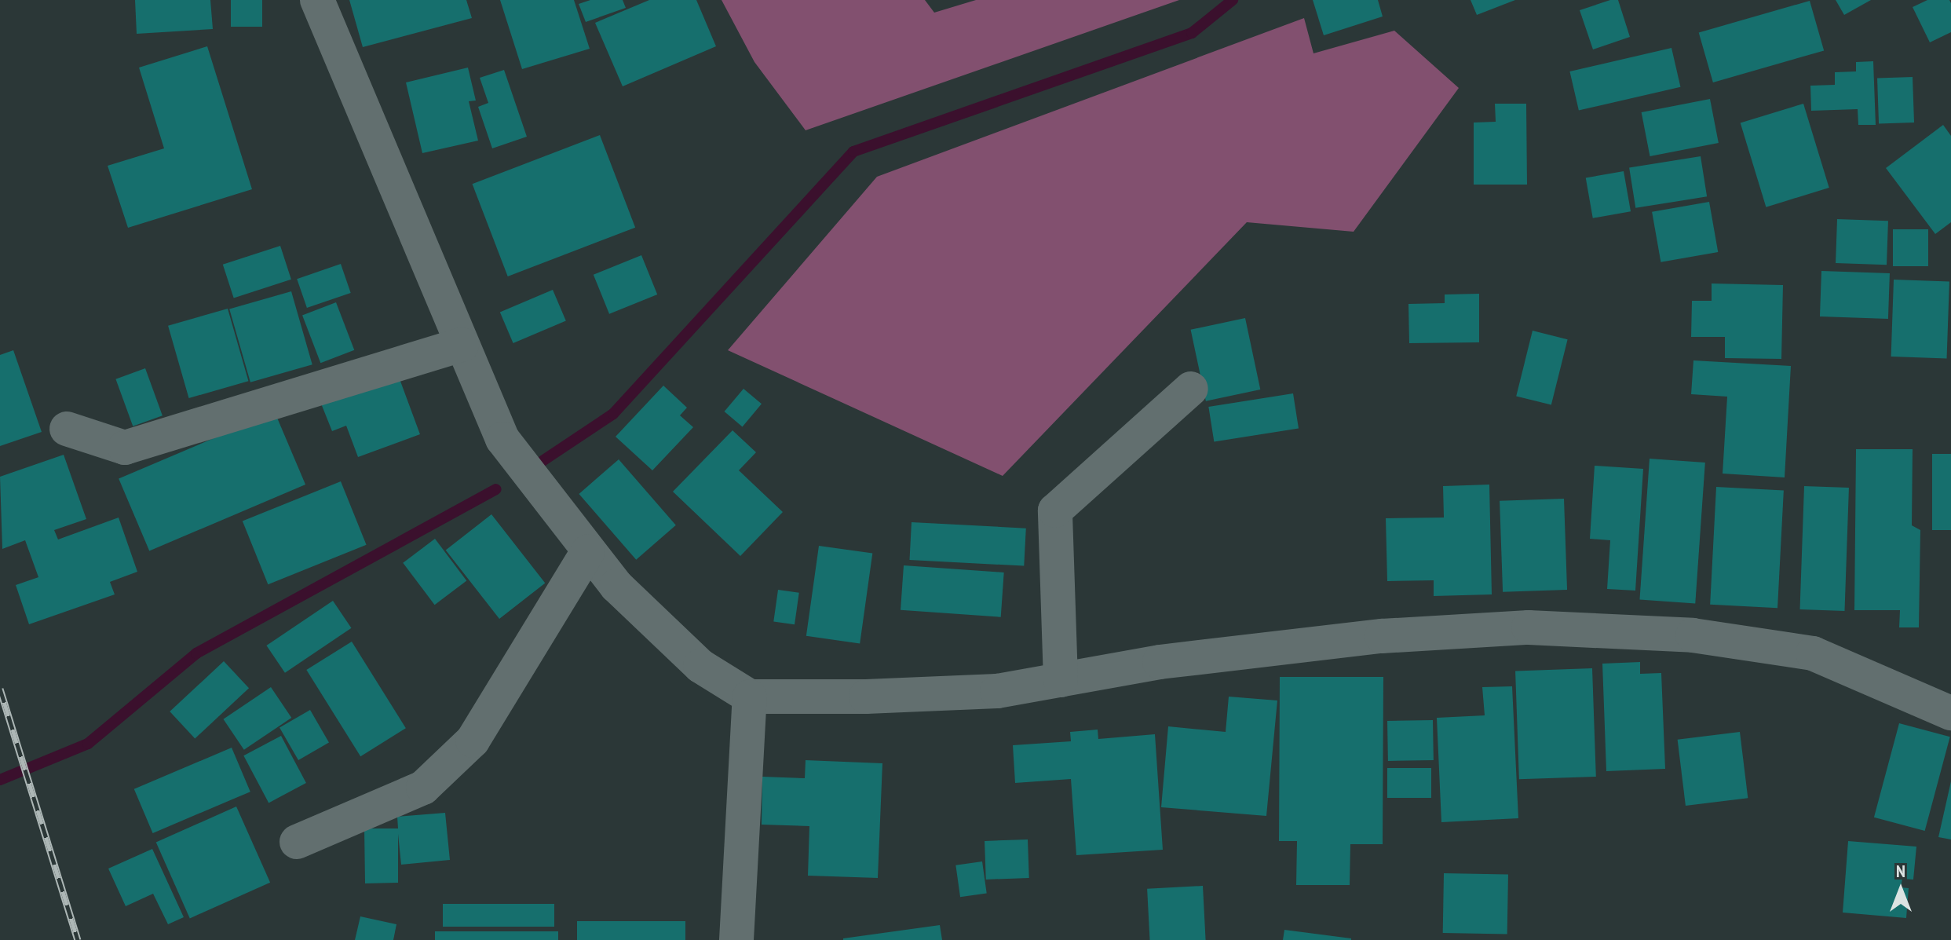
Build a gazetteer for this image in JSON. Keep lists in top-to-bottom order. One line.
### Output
{"north":"top"}
